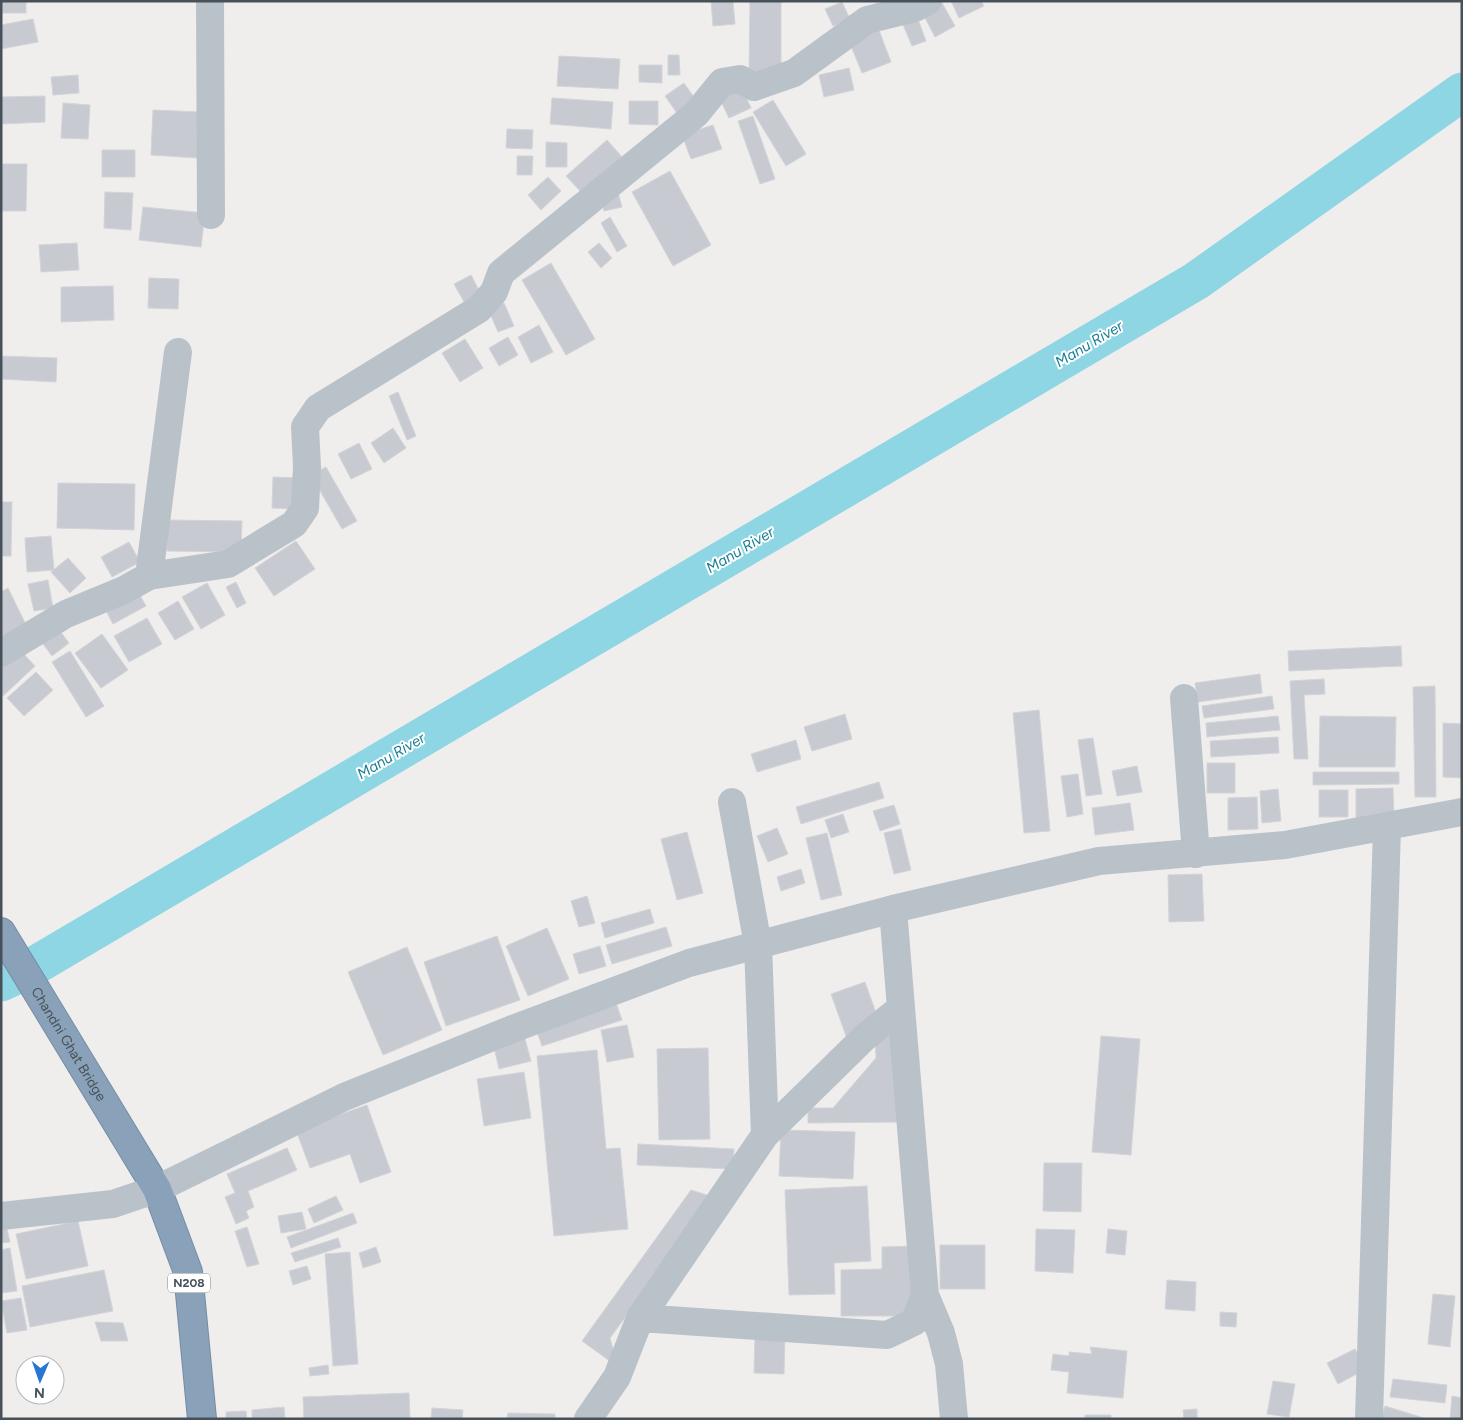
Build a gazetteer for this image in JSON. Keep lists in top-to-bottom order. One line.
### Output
{"streets":{"highway":["Chandni Ghat Bridge","N208"]},"crossings":[["Chandni Ghat Bridge","N208"]],"water":["Manu River"],"north":"bottom"}
